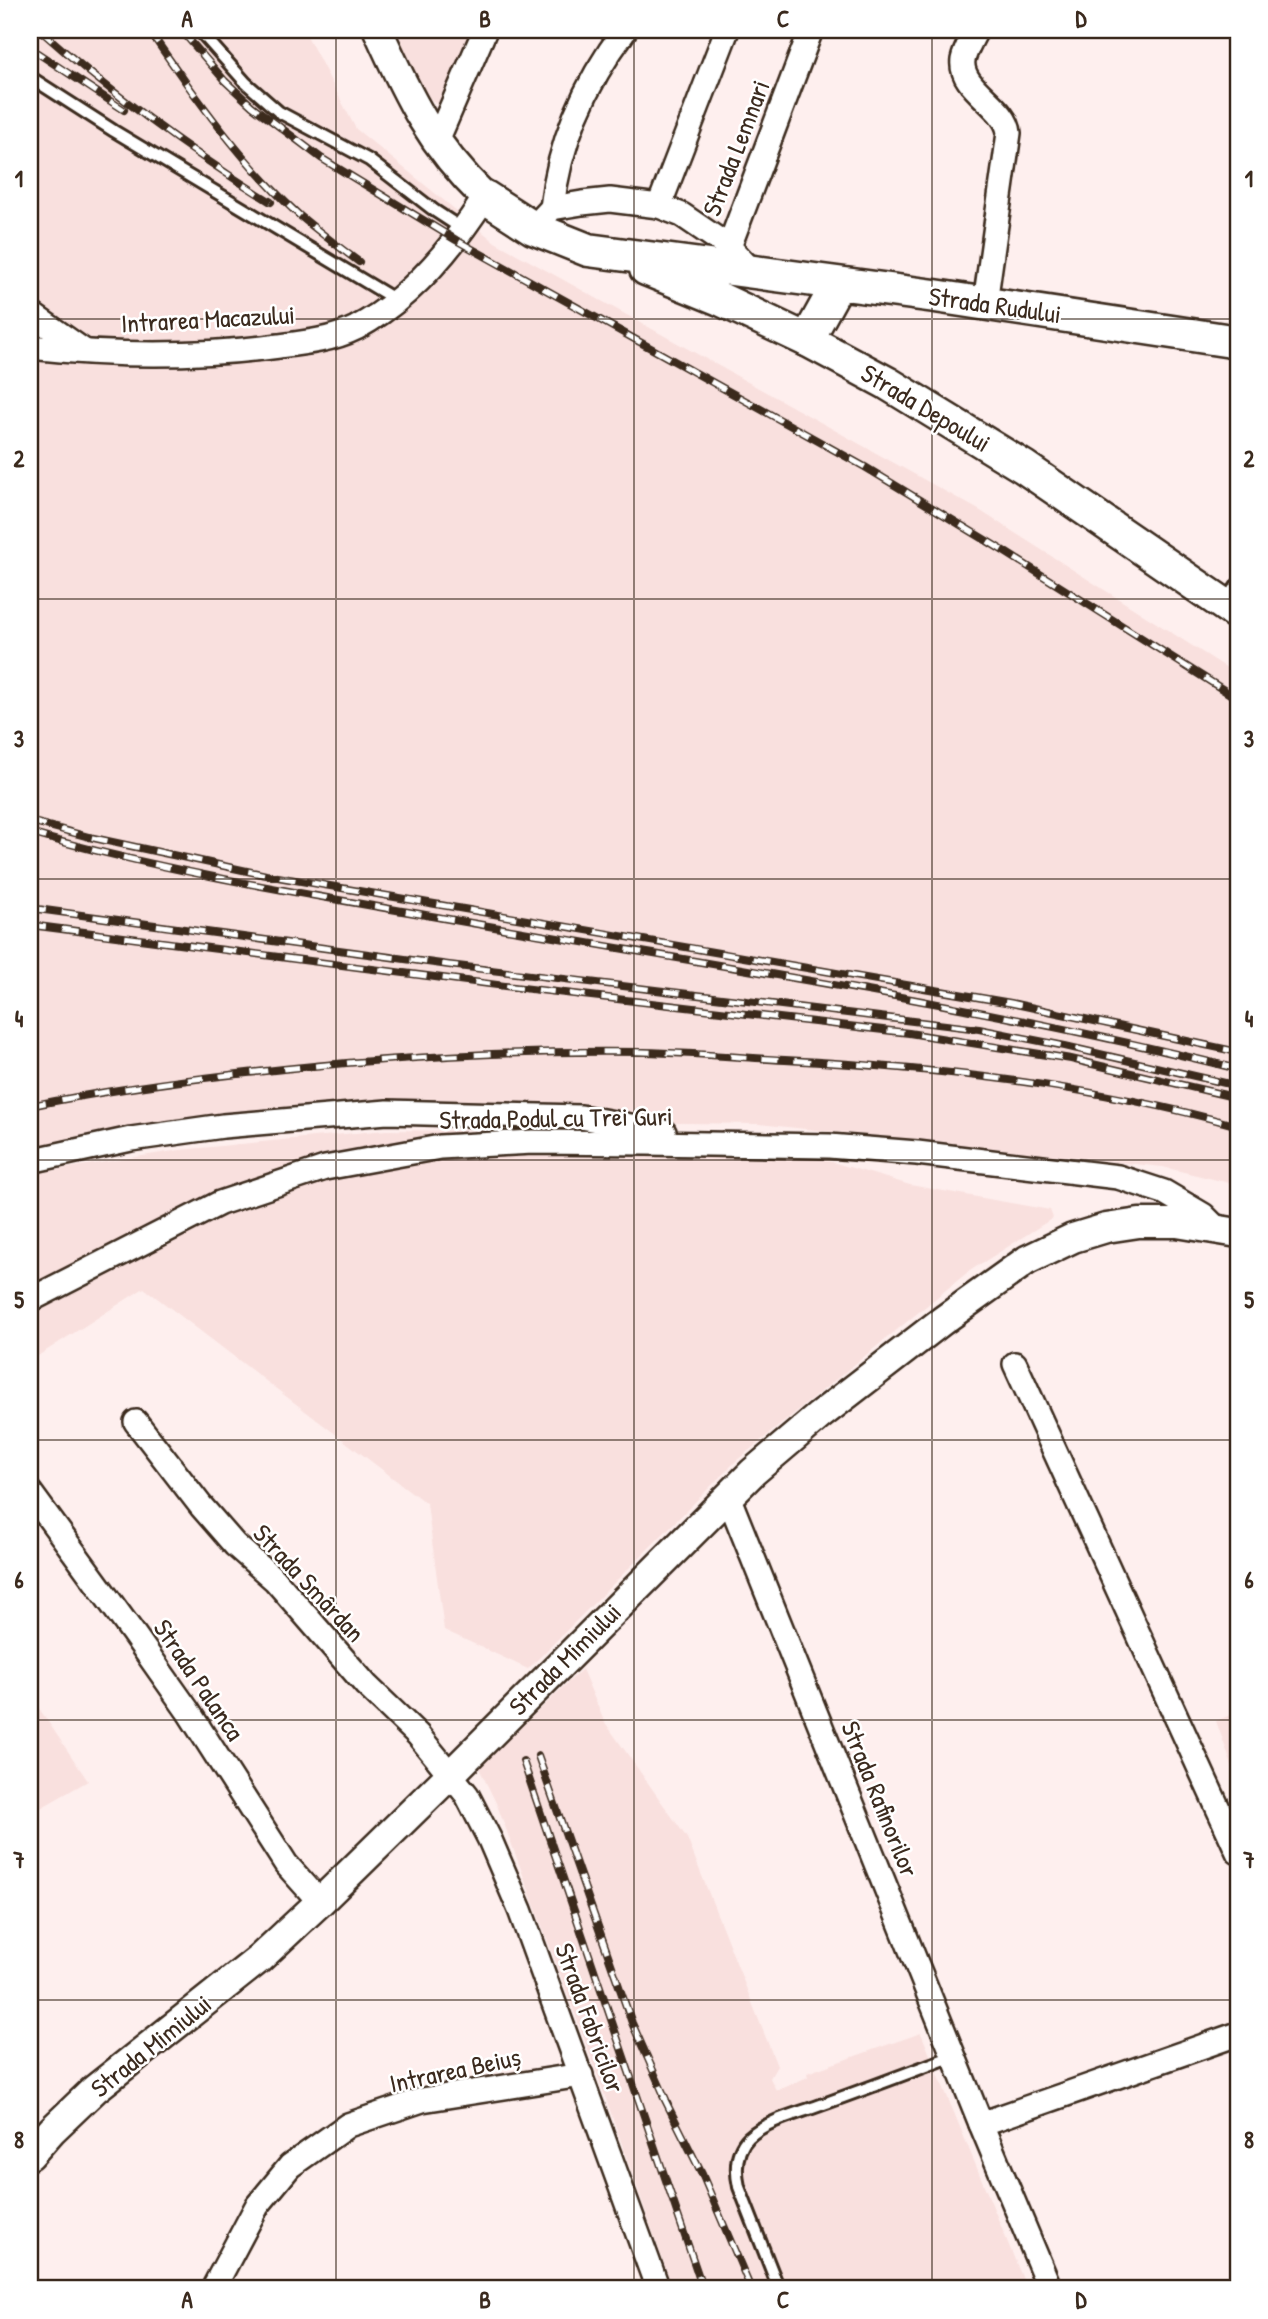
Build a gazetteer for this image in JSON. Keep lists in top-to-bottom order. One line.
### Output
{"streets":{"main road":["Strada Rudului","Strada Depoului"],"street":["Strada Lemnari","Intrarea Macazului","Strada Podul cu Trei Guri","Strada Smârdan","Strada Mimiului","Strada Palanca","Strada Rafinorilor","Strada Fabricilor","Intrarea Beiuș"]},"crossings":[["Strada Rudului","Intrarea Macazului"],["Strada Rudului","Strada Depoului"],["Strada Podul cu Trei Guri","Strada Mimiului"],["Strada Smârdan","Strada Mimiului"],["Strada Smârdan","Strada Fabricilor"],["Strada Mimiului","Strada Palanca"],["Strada Mimiului","Strada Rafinorilor"],["Strada Mimiului","Strada Fabricilor"],["Strada Fabricilor","Intrarea Beiuș"]],"grid":{"columns":["A","B","C","D"],"rows":["1","2","3","4","5","6","7","8"]}}
